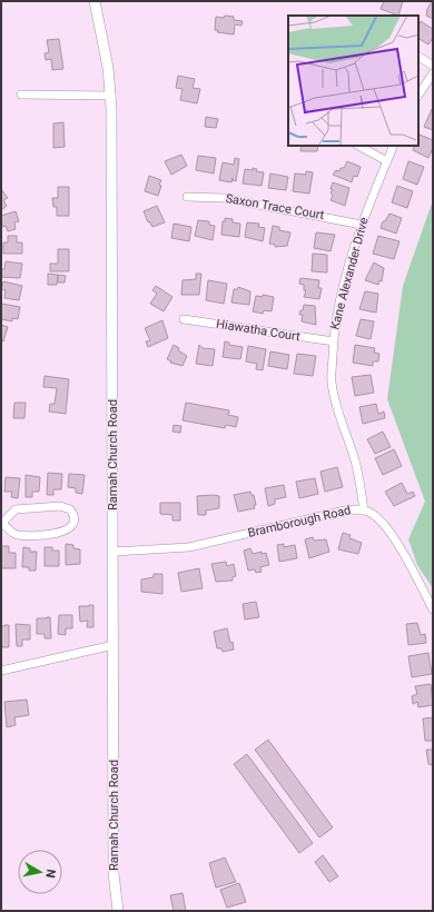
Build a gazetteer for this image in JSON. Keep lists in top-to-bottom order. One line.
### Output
{"streets":{"main road":["Ramah Church Road"],"street":["Saxon Trace Court","Kane Alexander Drive","Hiawatha Court","Bramborough Road"]},"crossings":[["Saxon Trace Court","Kane Alexander Drive"],["Kane Alexander Drive","Hiawatha Court"],["Kane Alexander Drive","Bramborough Road"],["Ramah Church Road","Bramborough Road"]],"north":"right"}
